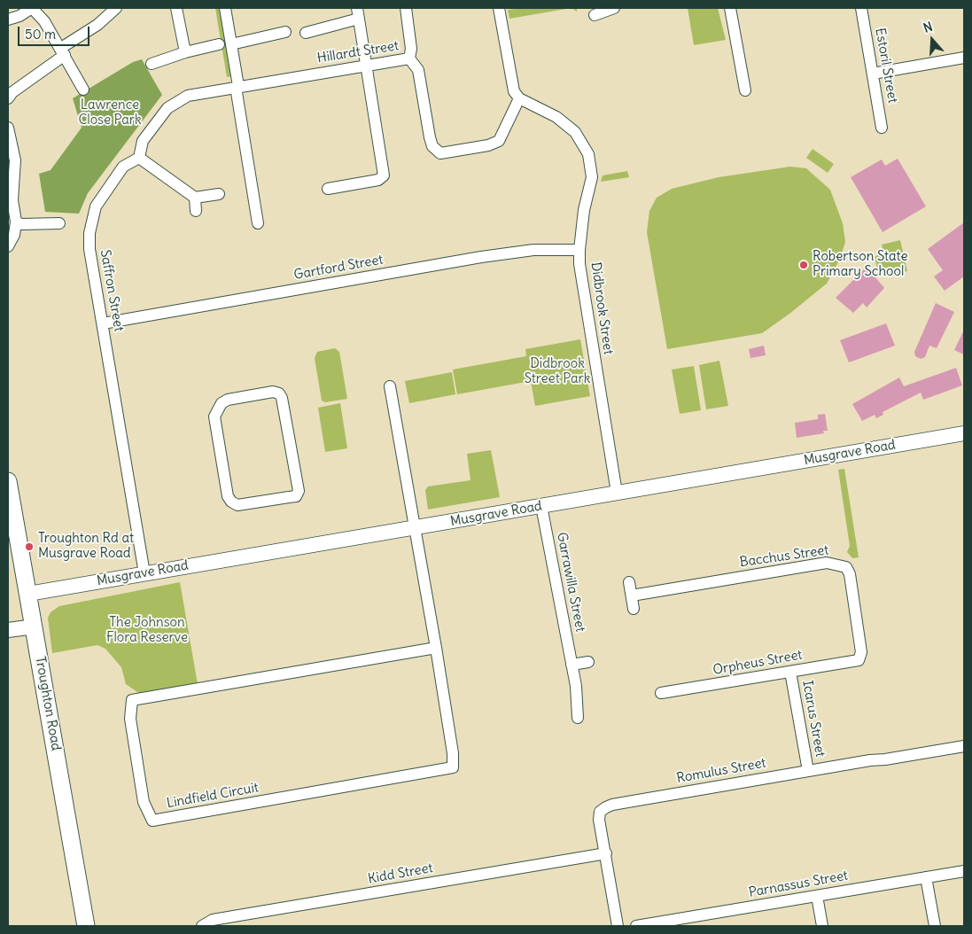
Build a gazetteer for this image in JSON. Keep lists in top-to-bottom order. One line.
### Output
{"streets":{"main road":["Troughton Road"],"street":["Hillardt Street","Estoril Street","Gartford Street","Saffron Street","Didbrook Street","Musgrave Road","Bacchus Street","Garrawilla Street","Orpheus Street","Icarus Street","Romulus Street","Lindfield Circuit","Kidd Street","Parnassus Street"]},"crossings":[["Hillardt Street","Didbrook Street"],["Gartford Street","Saffron Street"],["Gartford Street","Didbrook Street"],["Saffron Street","Musgrave Road"],["Didbrook Street","Musgrave Road"],["Musgrave Road","Garrawilla Street"],["Musgrave Road","Troughton Road"],["Musgrave Road","Lindfield Circuit"],["Bacchus Street","Orpheus Street"],["Orpheus Street","Icarus Street"],["Icarus Street","Romulus Street"],["Romulus Street","Kidd Street"]],"parks":["Lawrence Close Park","Didbrook Street Park","The Johnson Flora Reserve"],"places":["Robertson State Primary School","Troughton Rd at Musgrave Road"],"scale_bar":"50 m","north":"top"}
